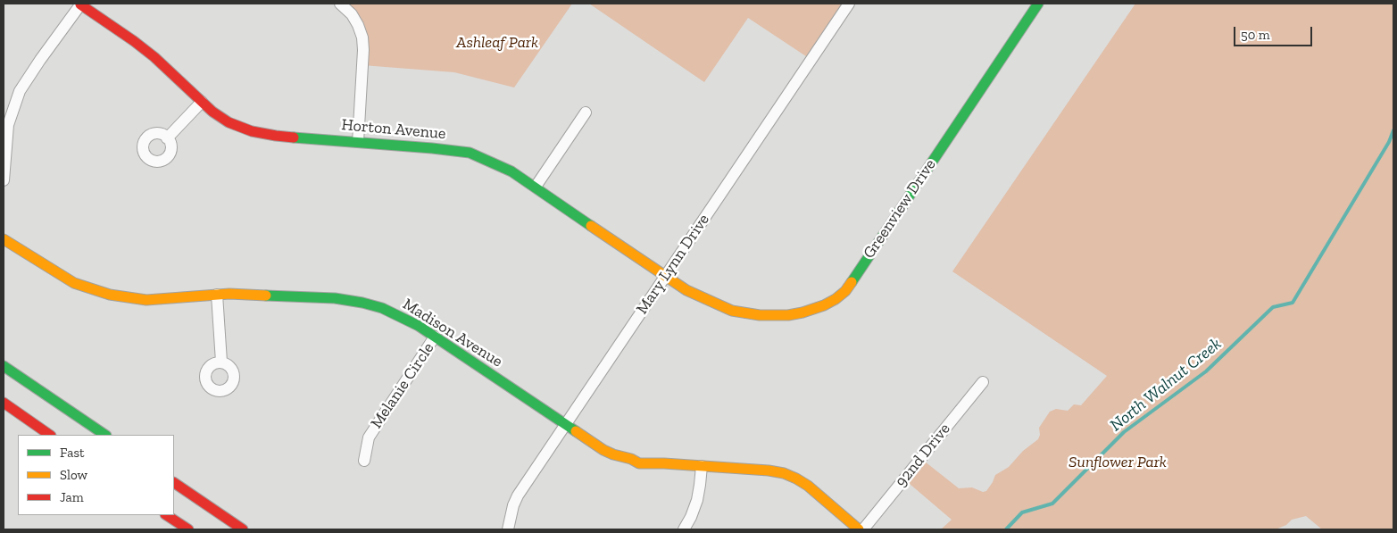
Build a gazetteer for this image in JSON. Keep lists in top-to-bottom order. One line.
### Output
{"streets":{"street":["Horton Avenue","Greenview Drive","Mary Lynn Drive","Madison Avenue","Melanie Circle","92nd Drive"]},"crossings":[["Horton Avenue","Greenview Drive"],["Horton Avenue","Mary Lynn Drive"],["Mary Lynn Drive","Madison Avenue"],["Madison Avenue","Melanie Circle"]],"water":["North Walnut Creek"],"parks":["Ashleaf Park","Sunflower Park"],"legend":["Fast","Slow","Jam"],"scale_bar":"50 m"}
